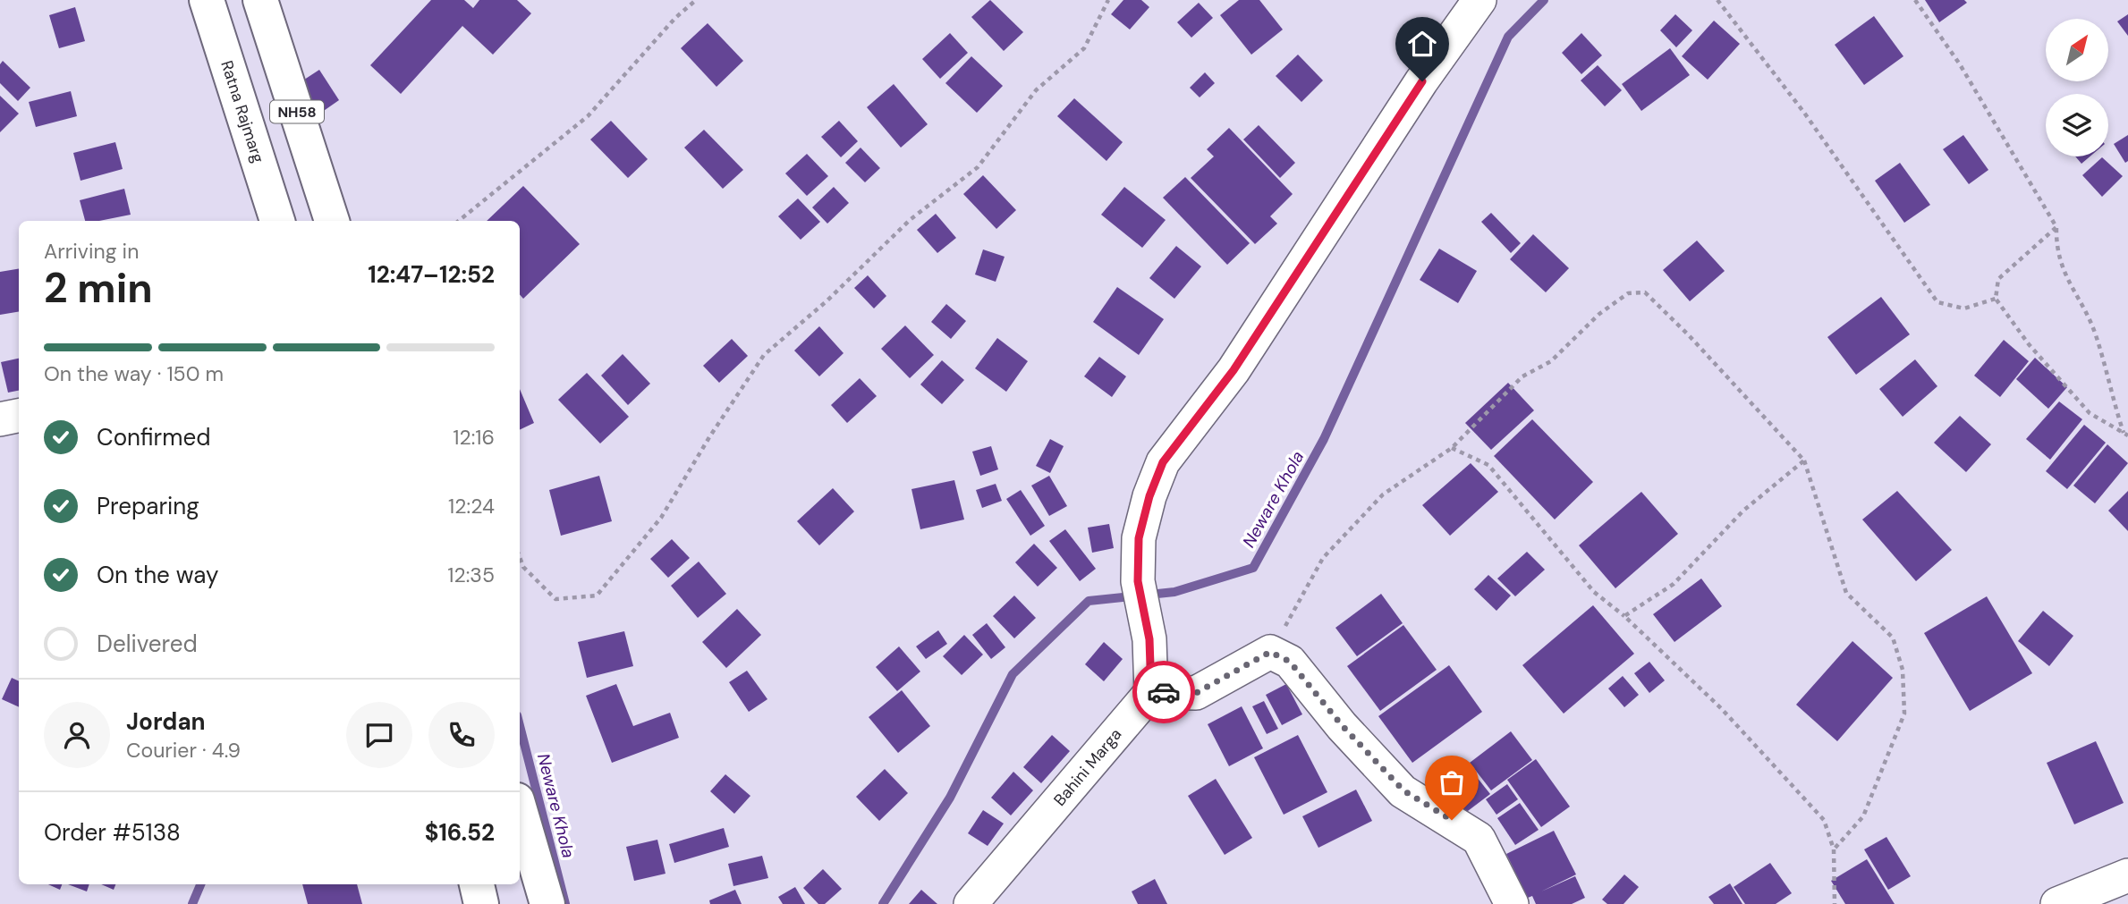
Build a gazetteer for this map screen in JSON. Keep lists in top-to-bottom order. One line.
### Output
{"streets":{"main road":["Ratna Rajmarg","NH58"],"street":["Bahini Marga"]},"water":["Neware Khola"],"north":"top right","page":{"heading":["2 min","Arriving in","12:47–12:52"],"panel":["Jordan","Courier · 4.9","Order #5138","$16.52"],"bar":"On the way · 150 m","list":[["Confirmed","12:16"],["Preparing","12:24"],["On the way","12:35"],"Delivered"]}}
